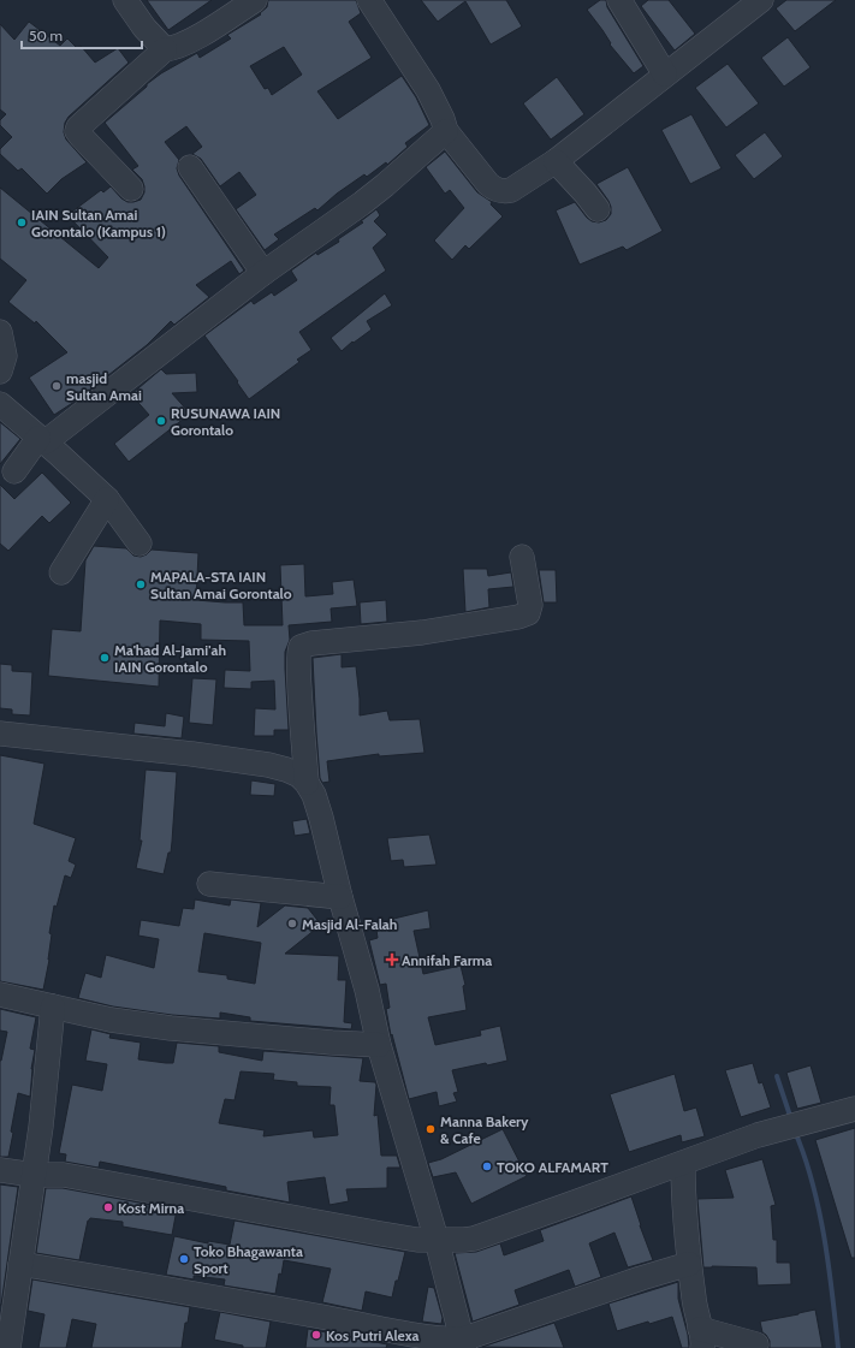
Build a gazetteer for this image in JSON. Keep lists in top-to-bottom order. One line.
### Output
{"places":{"other":["IAIN Sultan Amai Gorontalo (Kampus 1)","masjid Sultan Amai","RUSUNAWA IAIN Gorontalo","MAPALA-STA IAIN Sultan Amai Gorontalo","Ma'had Al-Jami'ah IAIN Gorontalo","Masjid Al-Falah","Manna Bakery & Cafe","TOKO ALFAMART","Kost Mirna","Toko Bhagawanta Sport","Kos Putri Alexa"],"health":["Annifah Farma"]},"scale_bar":"50 m"}
